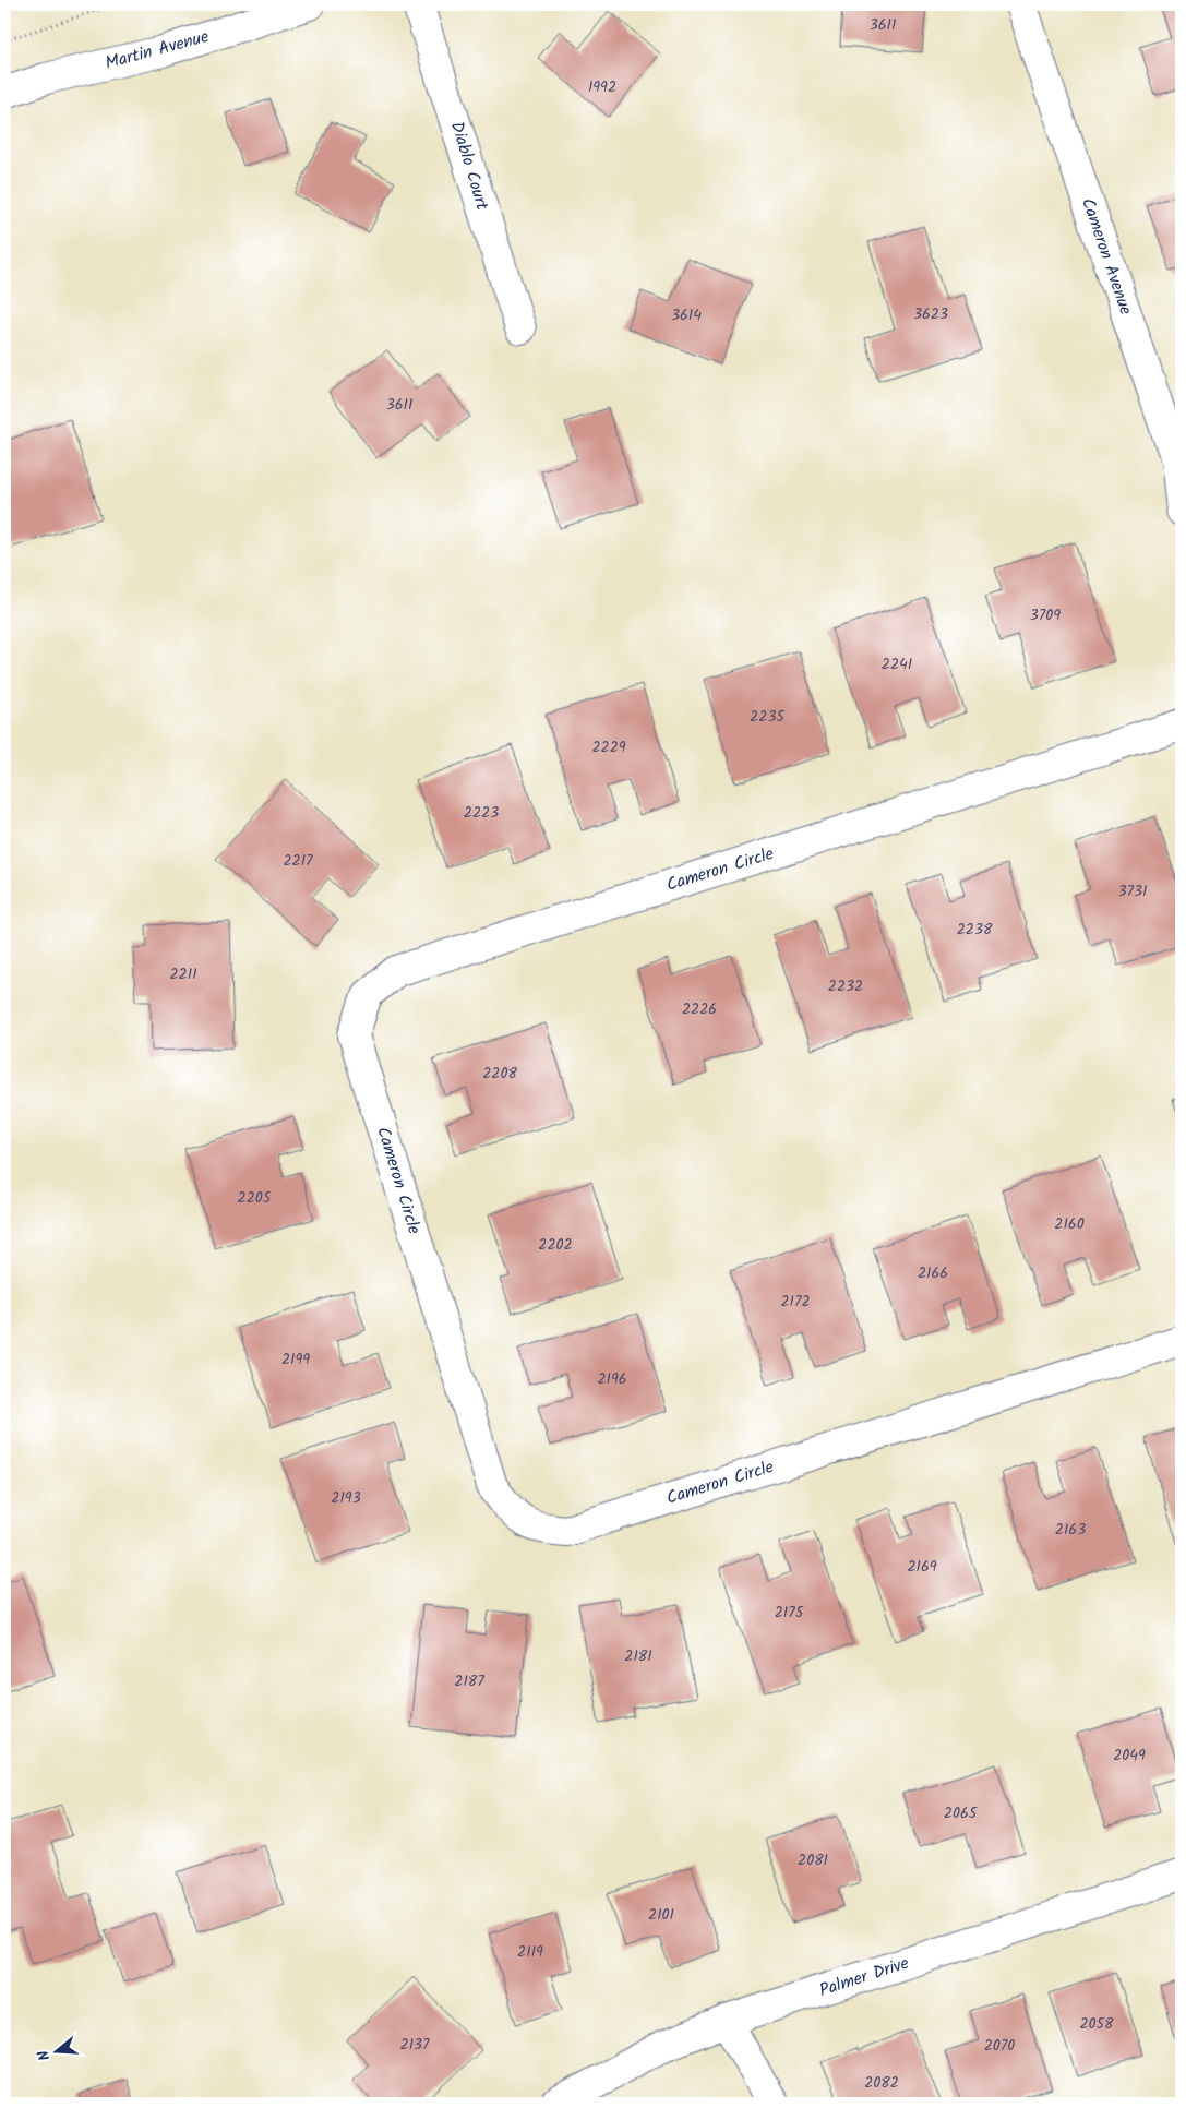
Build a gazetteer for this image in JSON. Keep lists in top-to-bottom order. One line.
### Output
{"streets":{"street":["Martin Avenue","Diablo Court","Cameron Avenue","Cameron Circle","Palmer Drive"]},"house_numbers":["3611","1992","3623","3614","3611","3709","2241","2235","2229","2223","2217","3731","2238","2211","2232","2226","2208","2205","2160","2202","2166","2172","2199","2196","2193","2163","2169","2175","2181","2187","2049","2065","2081","2101","2119","2058","2137","2070","2082"],"north":"left"}
